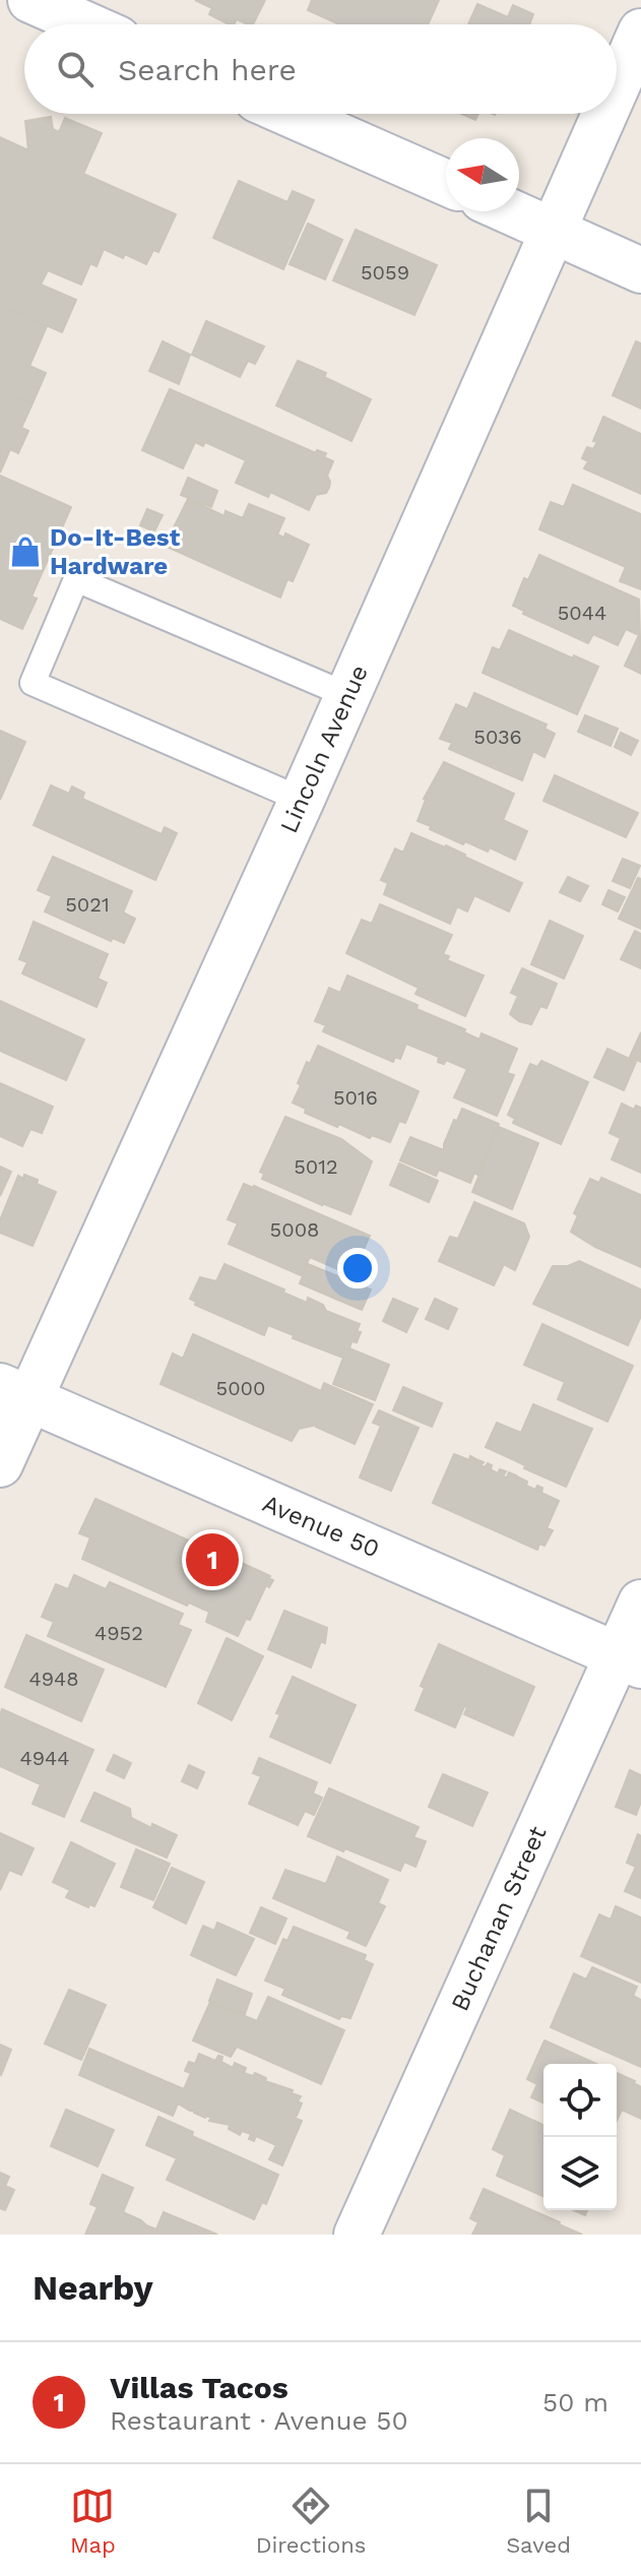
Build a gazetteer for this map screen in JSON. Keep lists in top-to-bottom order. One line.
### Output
{"streets":{"street":["Lincoln Avenue","Avenue 50","Buchanan Street"]},"crossings":[["Lincoln Avenue","Avenue 50"],["Avenue 50","Buchanan Street"]],"places":{"shop":["Do-It-Best Hardware"]},"house_numbers":["5059","5044","5036","5021","5016","5012","5008","5000","4952","4948","4944"],"north":"left","page":{"search":"Search here","pins":"1","heading":"Nearby","list":[{"mark":"1","name":"Villas Tacos","note":"Restaurant · Avenue 50","value":"50 m"}],"nav":["Map","Directions","Saved"]}}
